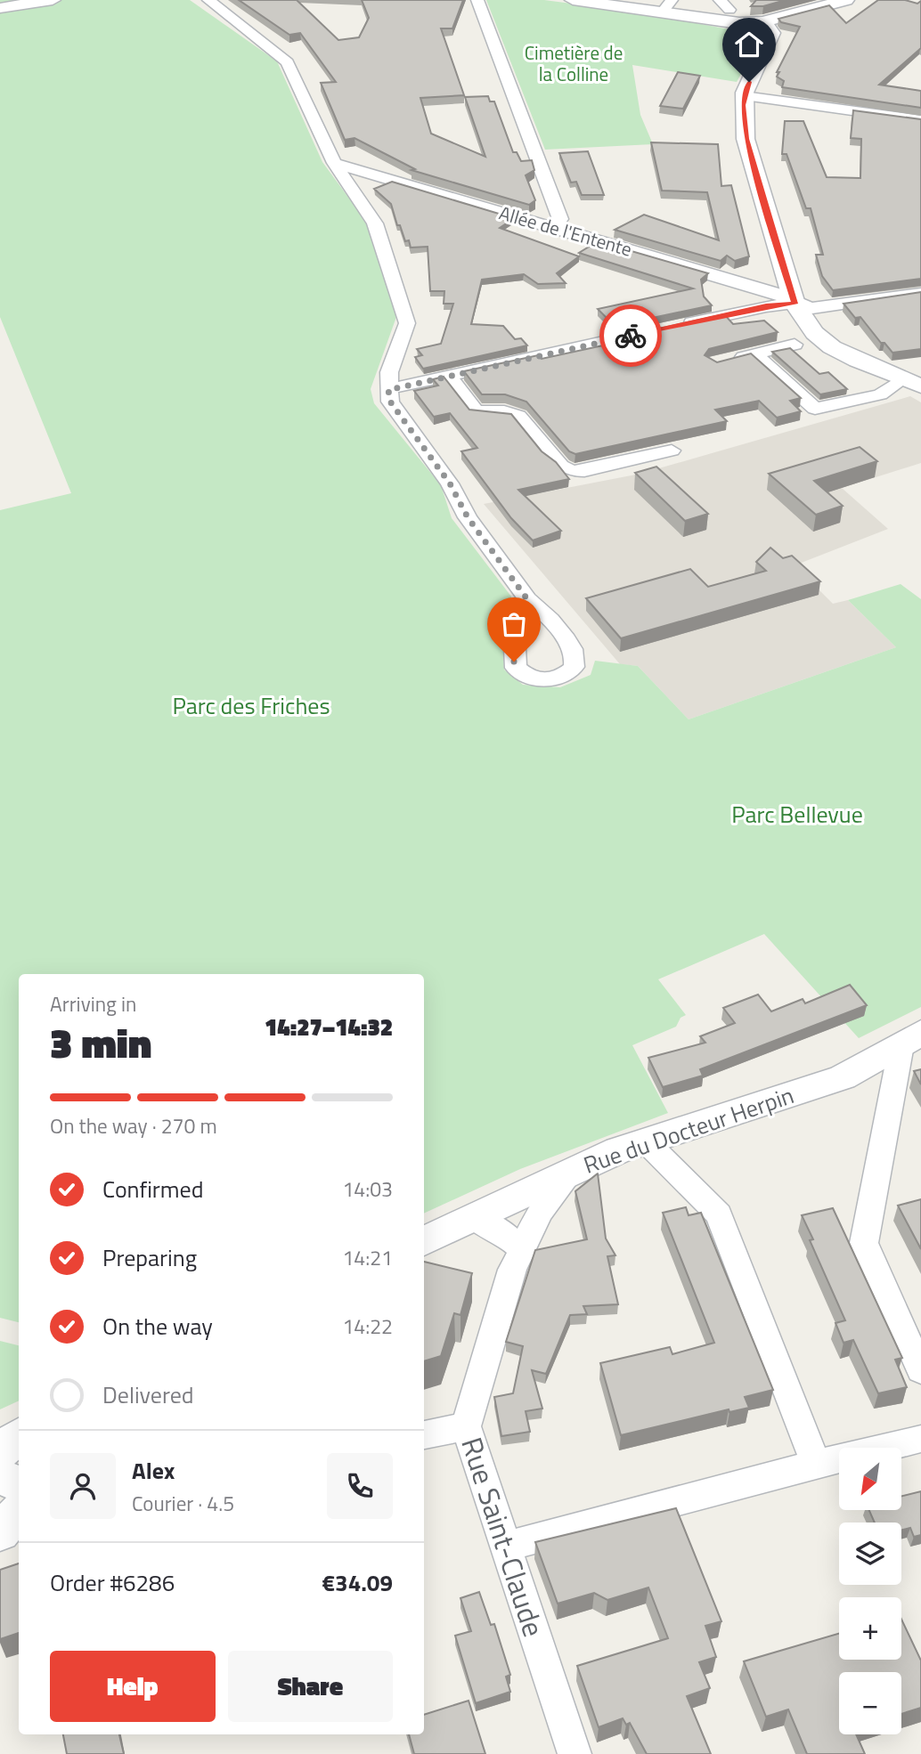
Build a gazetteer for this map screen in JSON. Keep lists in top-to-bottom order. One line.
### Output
{"streets":{"street":["Allée de l'Entente","Rue du Docteur Herpin","Rue Saint-Claude"]},"crossings":[["Rue du Docteur Herpin","Rue Saint-Claude"]],"parks":["Cimetière de la Colline","Parc des Friches","Parc Bellevue"],"north":"bottom left","page":{"heading":["3 min","Arriving in","14:27–14:32"],"panel":["Alex","Courier · 4.5","Order #6286","€34.09"],"bar":"On the way · 270 m","list":[["Confirmed","14:03"],["Preparing","14:21"],["On the way","14:22"],"Delivered"],"map_buttons":["+","−"],"buttons":["Help","Share"]}}
